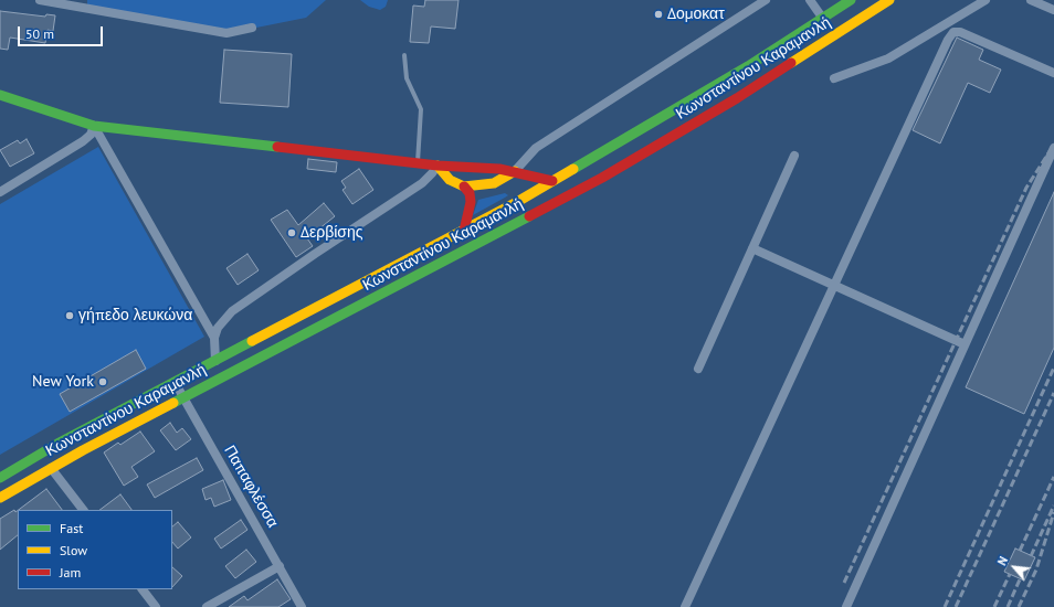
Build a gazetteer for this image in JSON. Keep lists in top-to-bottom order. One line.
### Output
{"streets":{"main road":["Κωνσταντίνου Καραμανλή"],"street":["Παπαφλέσσα"]},"crossings":[["Κωνσταντίνου Καραμανλή","Παπαφλέσσα"]],"places":["Δομοκατ","Δερβίσης","γήπεδο λευκώνα","New York"],"legend":["Fast","Slow","Jam"],"scale_bar":"50 m","north":"top left"}
